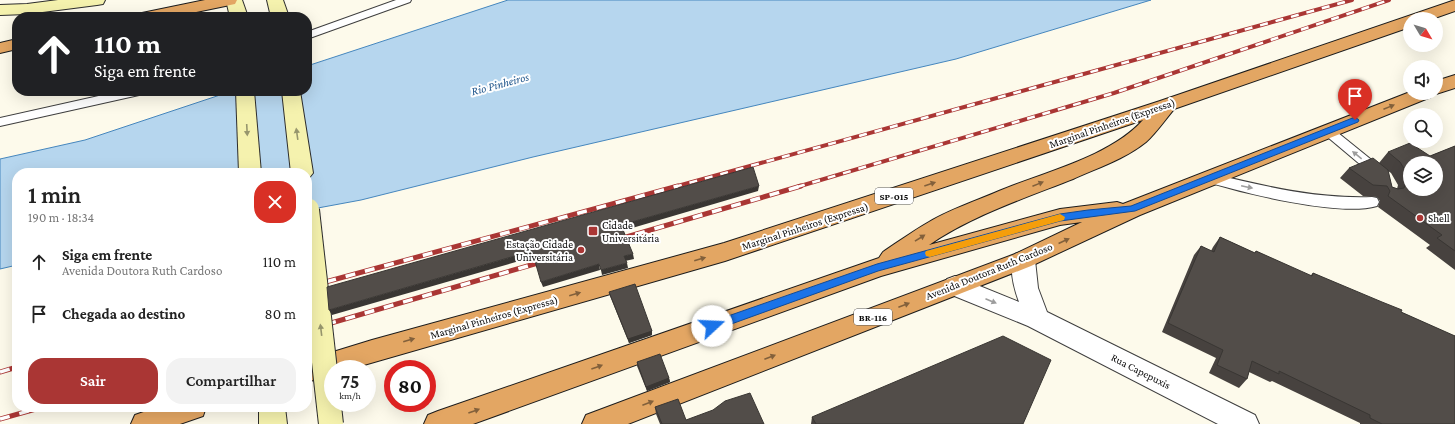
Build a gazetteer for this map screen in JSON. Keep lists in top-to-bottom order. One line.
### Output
{"streets":{"highway":["Marginal Pinheiros (Expressa)","SP-015","Avenida Doutora Ruth Cardoso","BR-116"],"street":["Rua Capepuxis"]},"crossings":[["Avenida Doutora Ruth Cardoso","Rua Capepuxis"]],"water":["Rio Pinheiros"],"places":{"other":["Shell","Estação Cidade Universitária"],"transit":["Cidade Universitária"]},"north":"bottom right","page":{"turn":["110 m","Siga em frente"],"heading":["1 min","190 m · 18:34"],"list":[{"name":"Siga em frente","note":"Avenida Doutora Ruth Cardoso","value":"110 m"},{"name":"Chegada ao destino","value":"80 m"}],"buttons":["Sair","Compartilhar"],"speed":"75 km/h","limit":"80"}}
